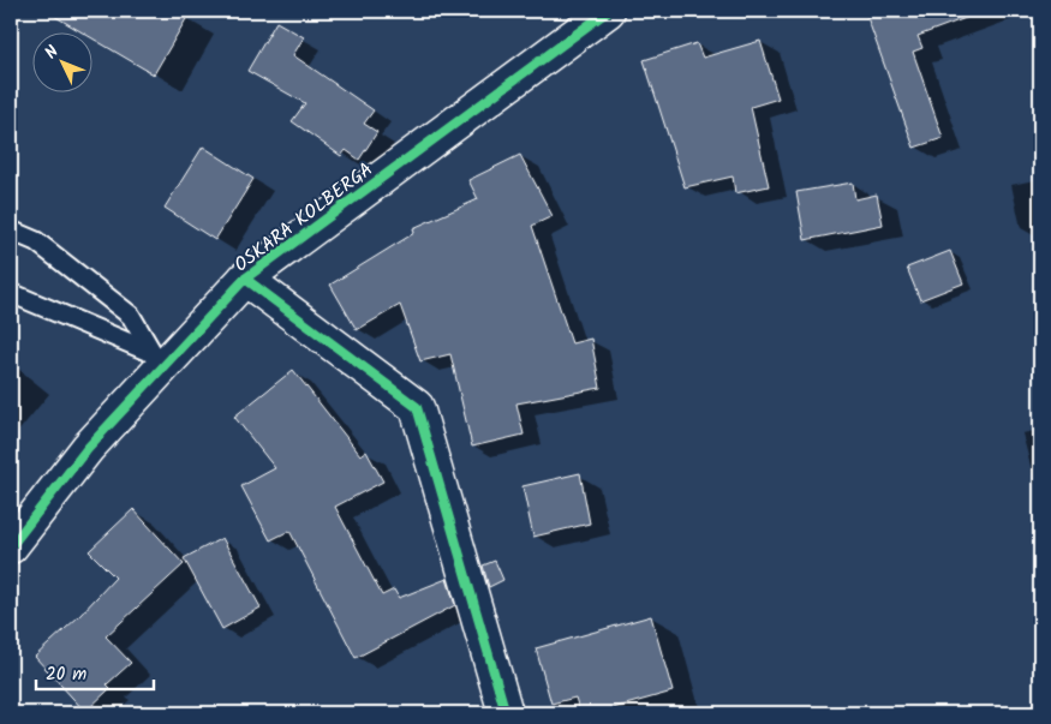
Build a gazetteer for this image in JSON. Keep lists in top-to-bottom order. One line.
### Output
{"streets":{"street":["OSKARA KOLBERGA"]},"scale_bar":"20 m","north":"top left"}
